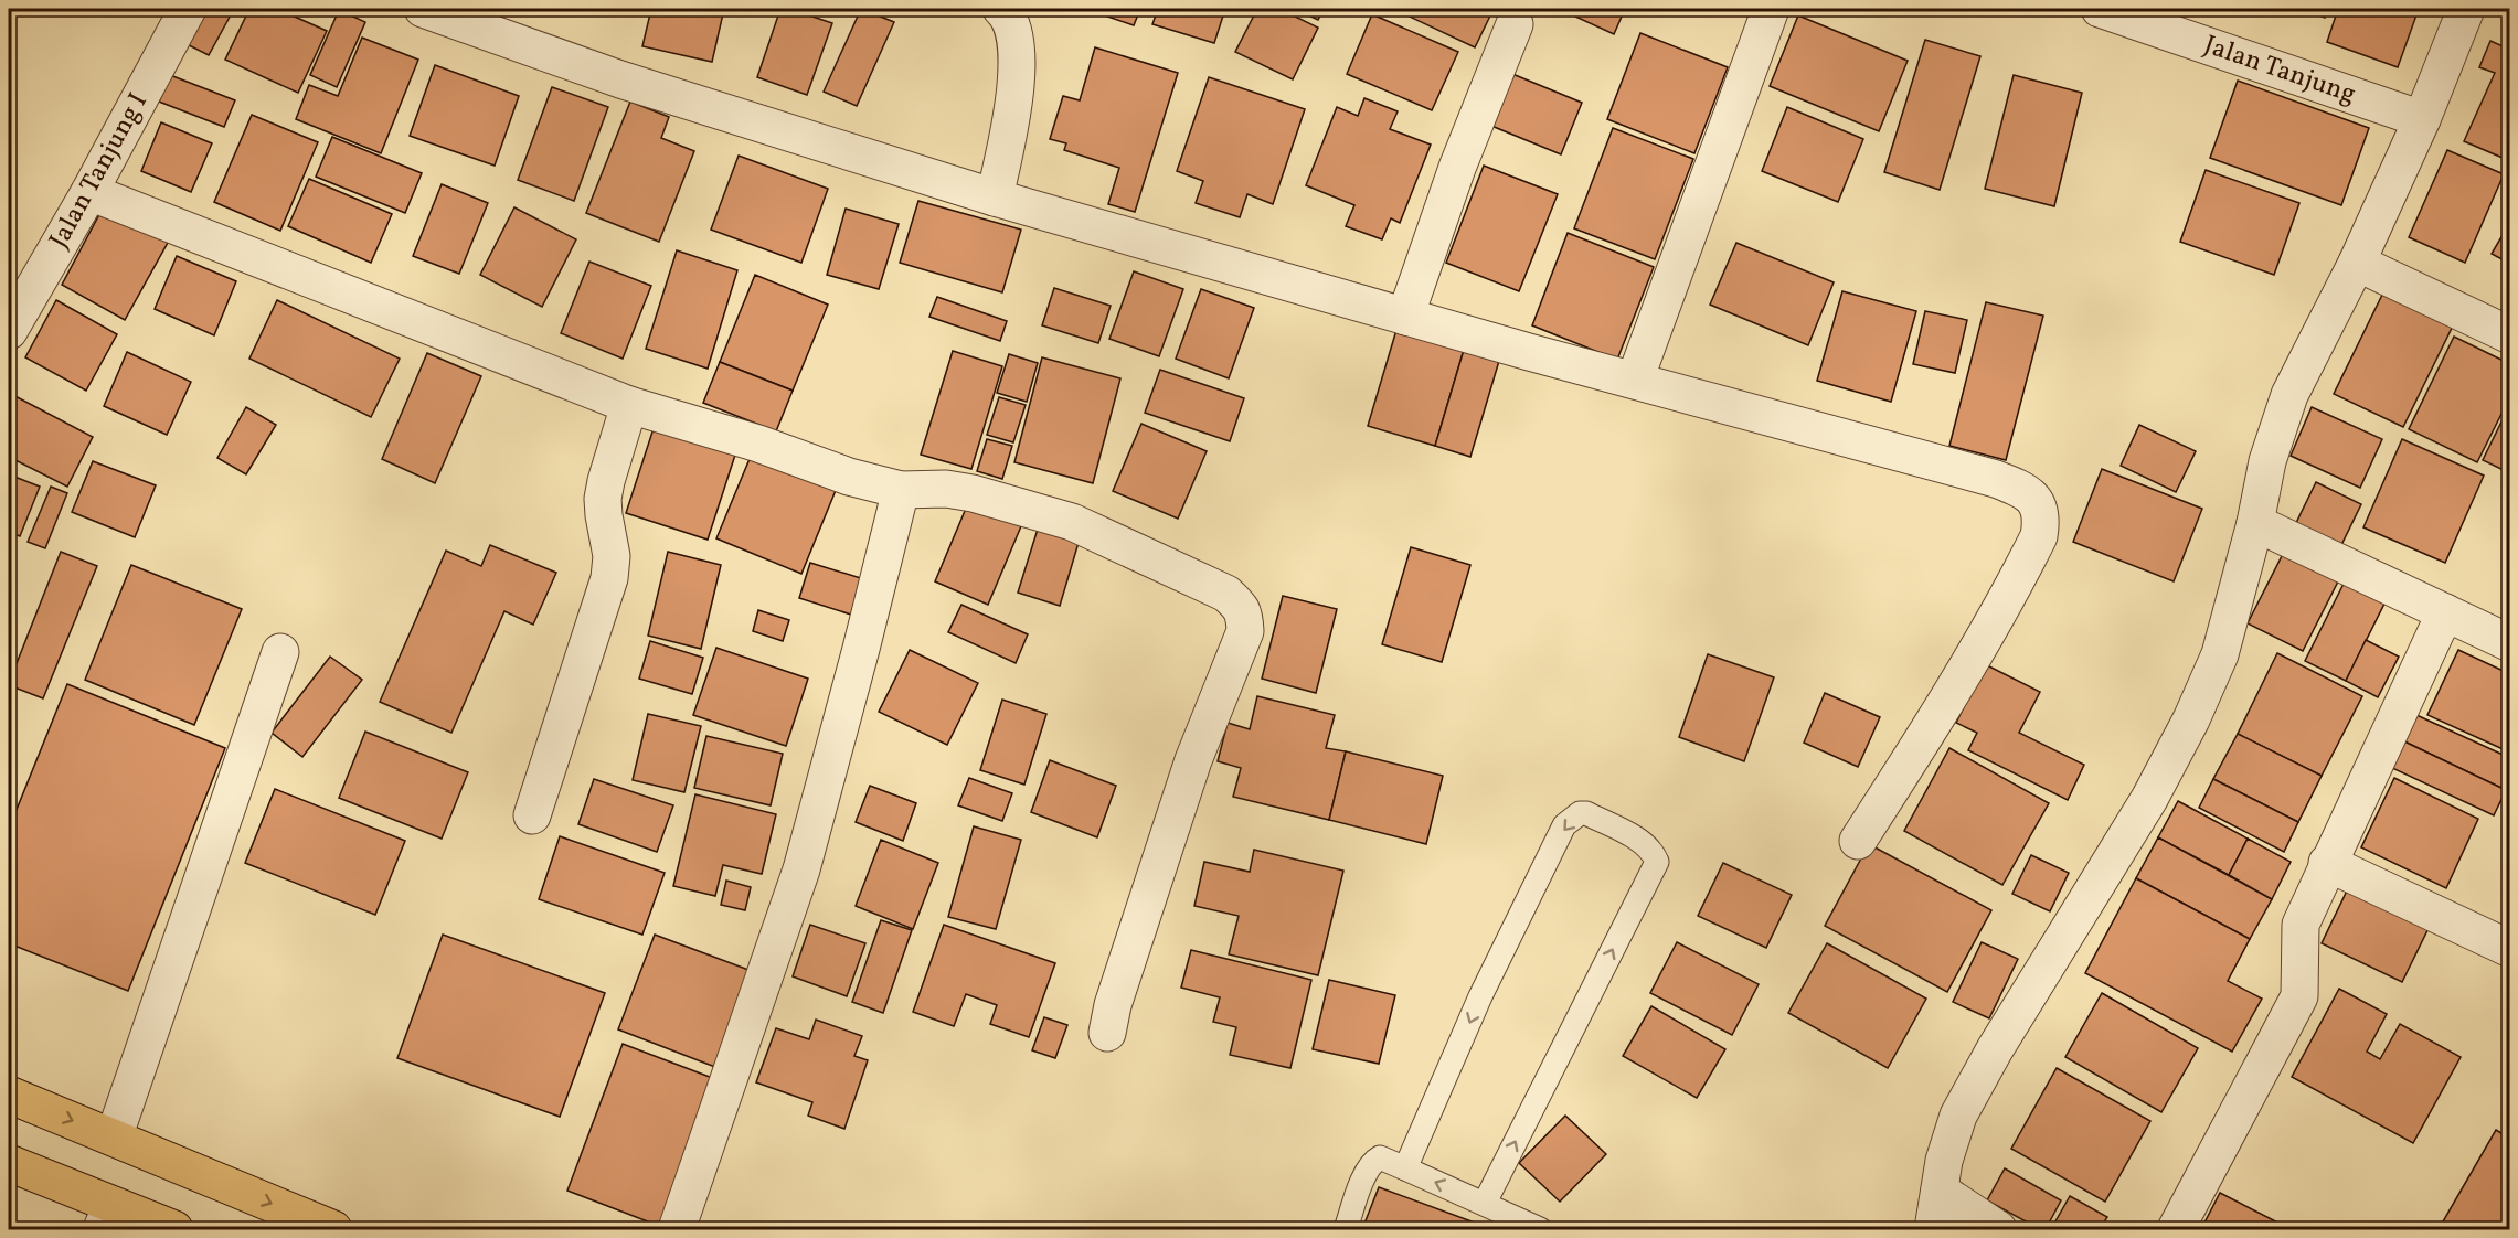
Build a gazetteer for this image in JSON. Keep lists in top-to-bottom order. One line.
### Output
{"streets":{"street":["Jalan Tanjung","Jalan Tanjung I"]}}
